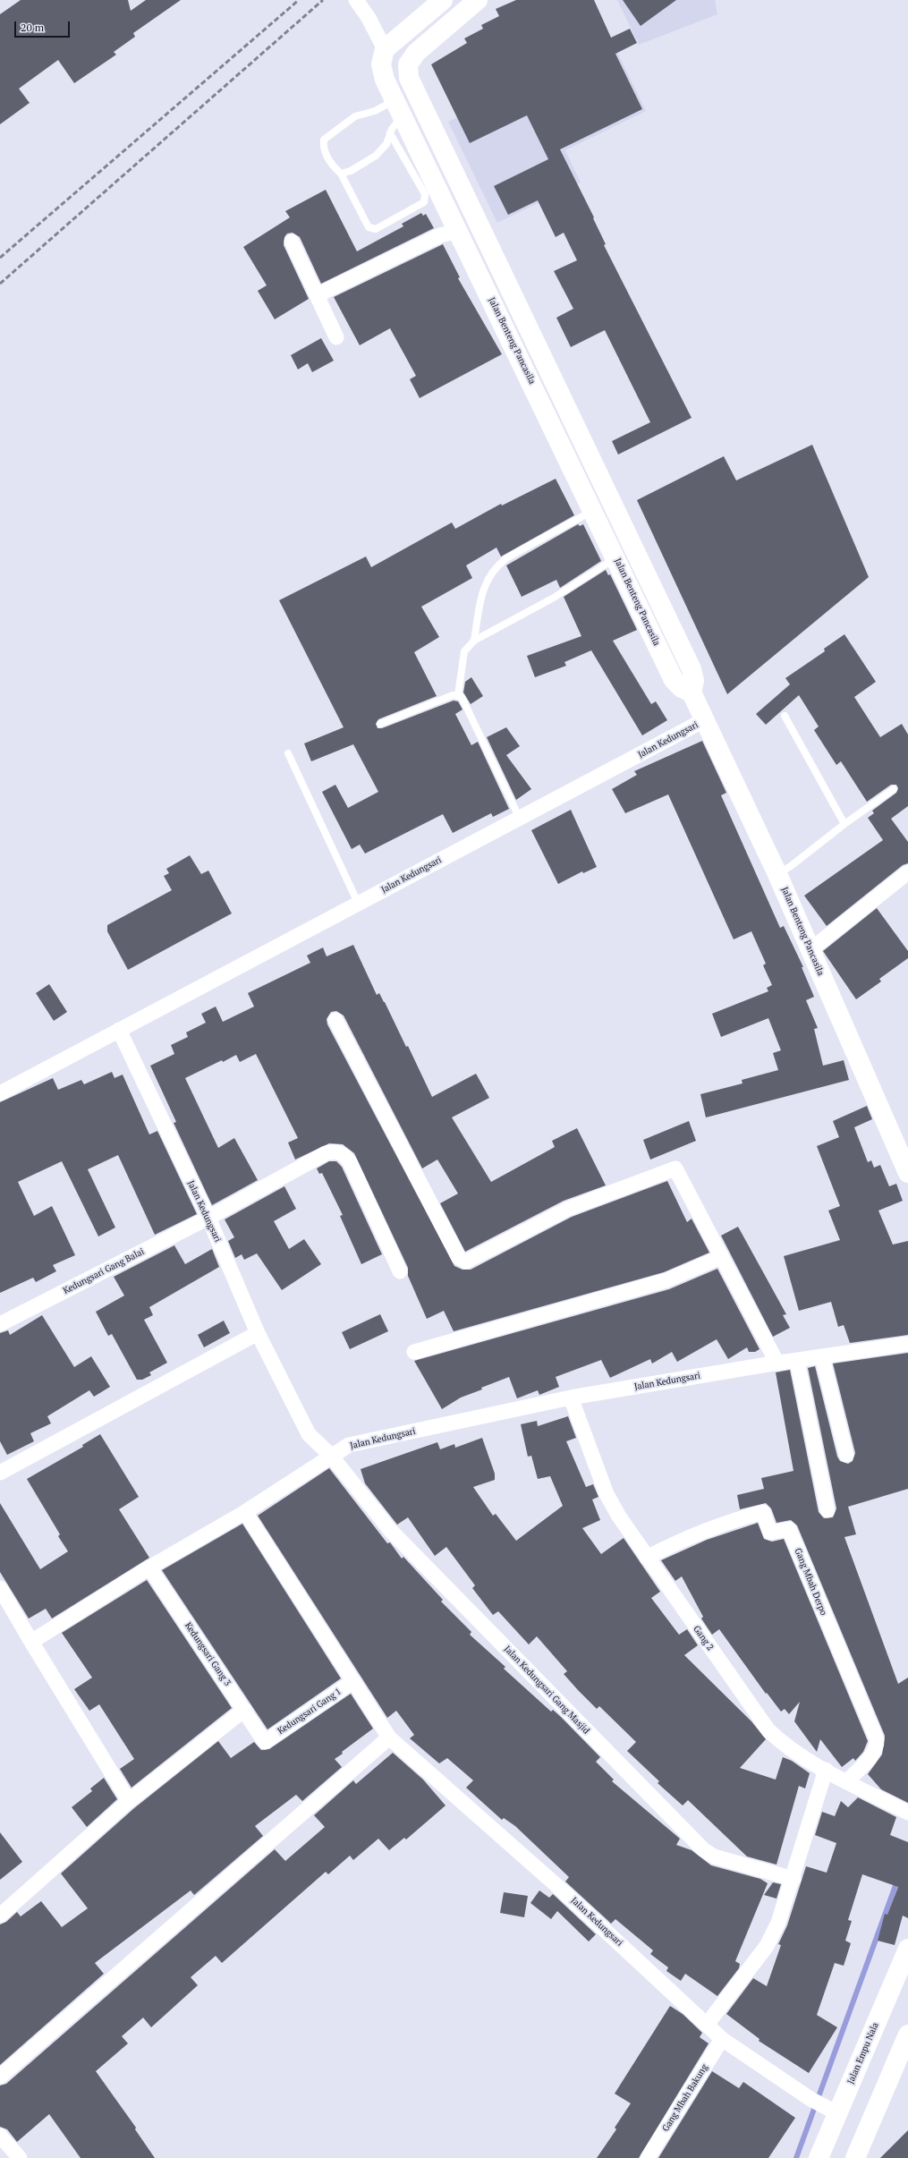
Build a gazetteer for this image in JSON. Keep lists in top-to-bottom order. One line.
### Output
{"streets":{"street":["Jalan Benteng Pancasila","Jalan Kedungsari","Kedungsari Gang Balai","Gang Mbah Derpo","Gang 2","Kedungsari Gang 3","Jalan Kedungsari Gang Masjid","Kedungsari Gang 1","Jalan Empu Nala","Gang Mbah Bakung"]},"crossings":[["Jalan Benteng Pancasila","Jalan Kedungsari"],["Jalan Kedungsari","Kedungsari Gang Balai"],["Jalan Kedungsari","Gang 2"],["Jalan Kedungsari","Jalan Kedungsari Gang Masjid"],["Jalan Kedungsari","Kedungsari Gang 1"],["Jalan Kedungsari","Jalan Empu Nala"],["Jalan Kedungsari","Gang Mbah Bakung"],["Gang Mbah Derpo","Gang 2"],["Kedungsari Gang 3","Kedungsari Gang 1"]],"scale_bar":"20 m"}
